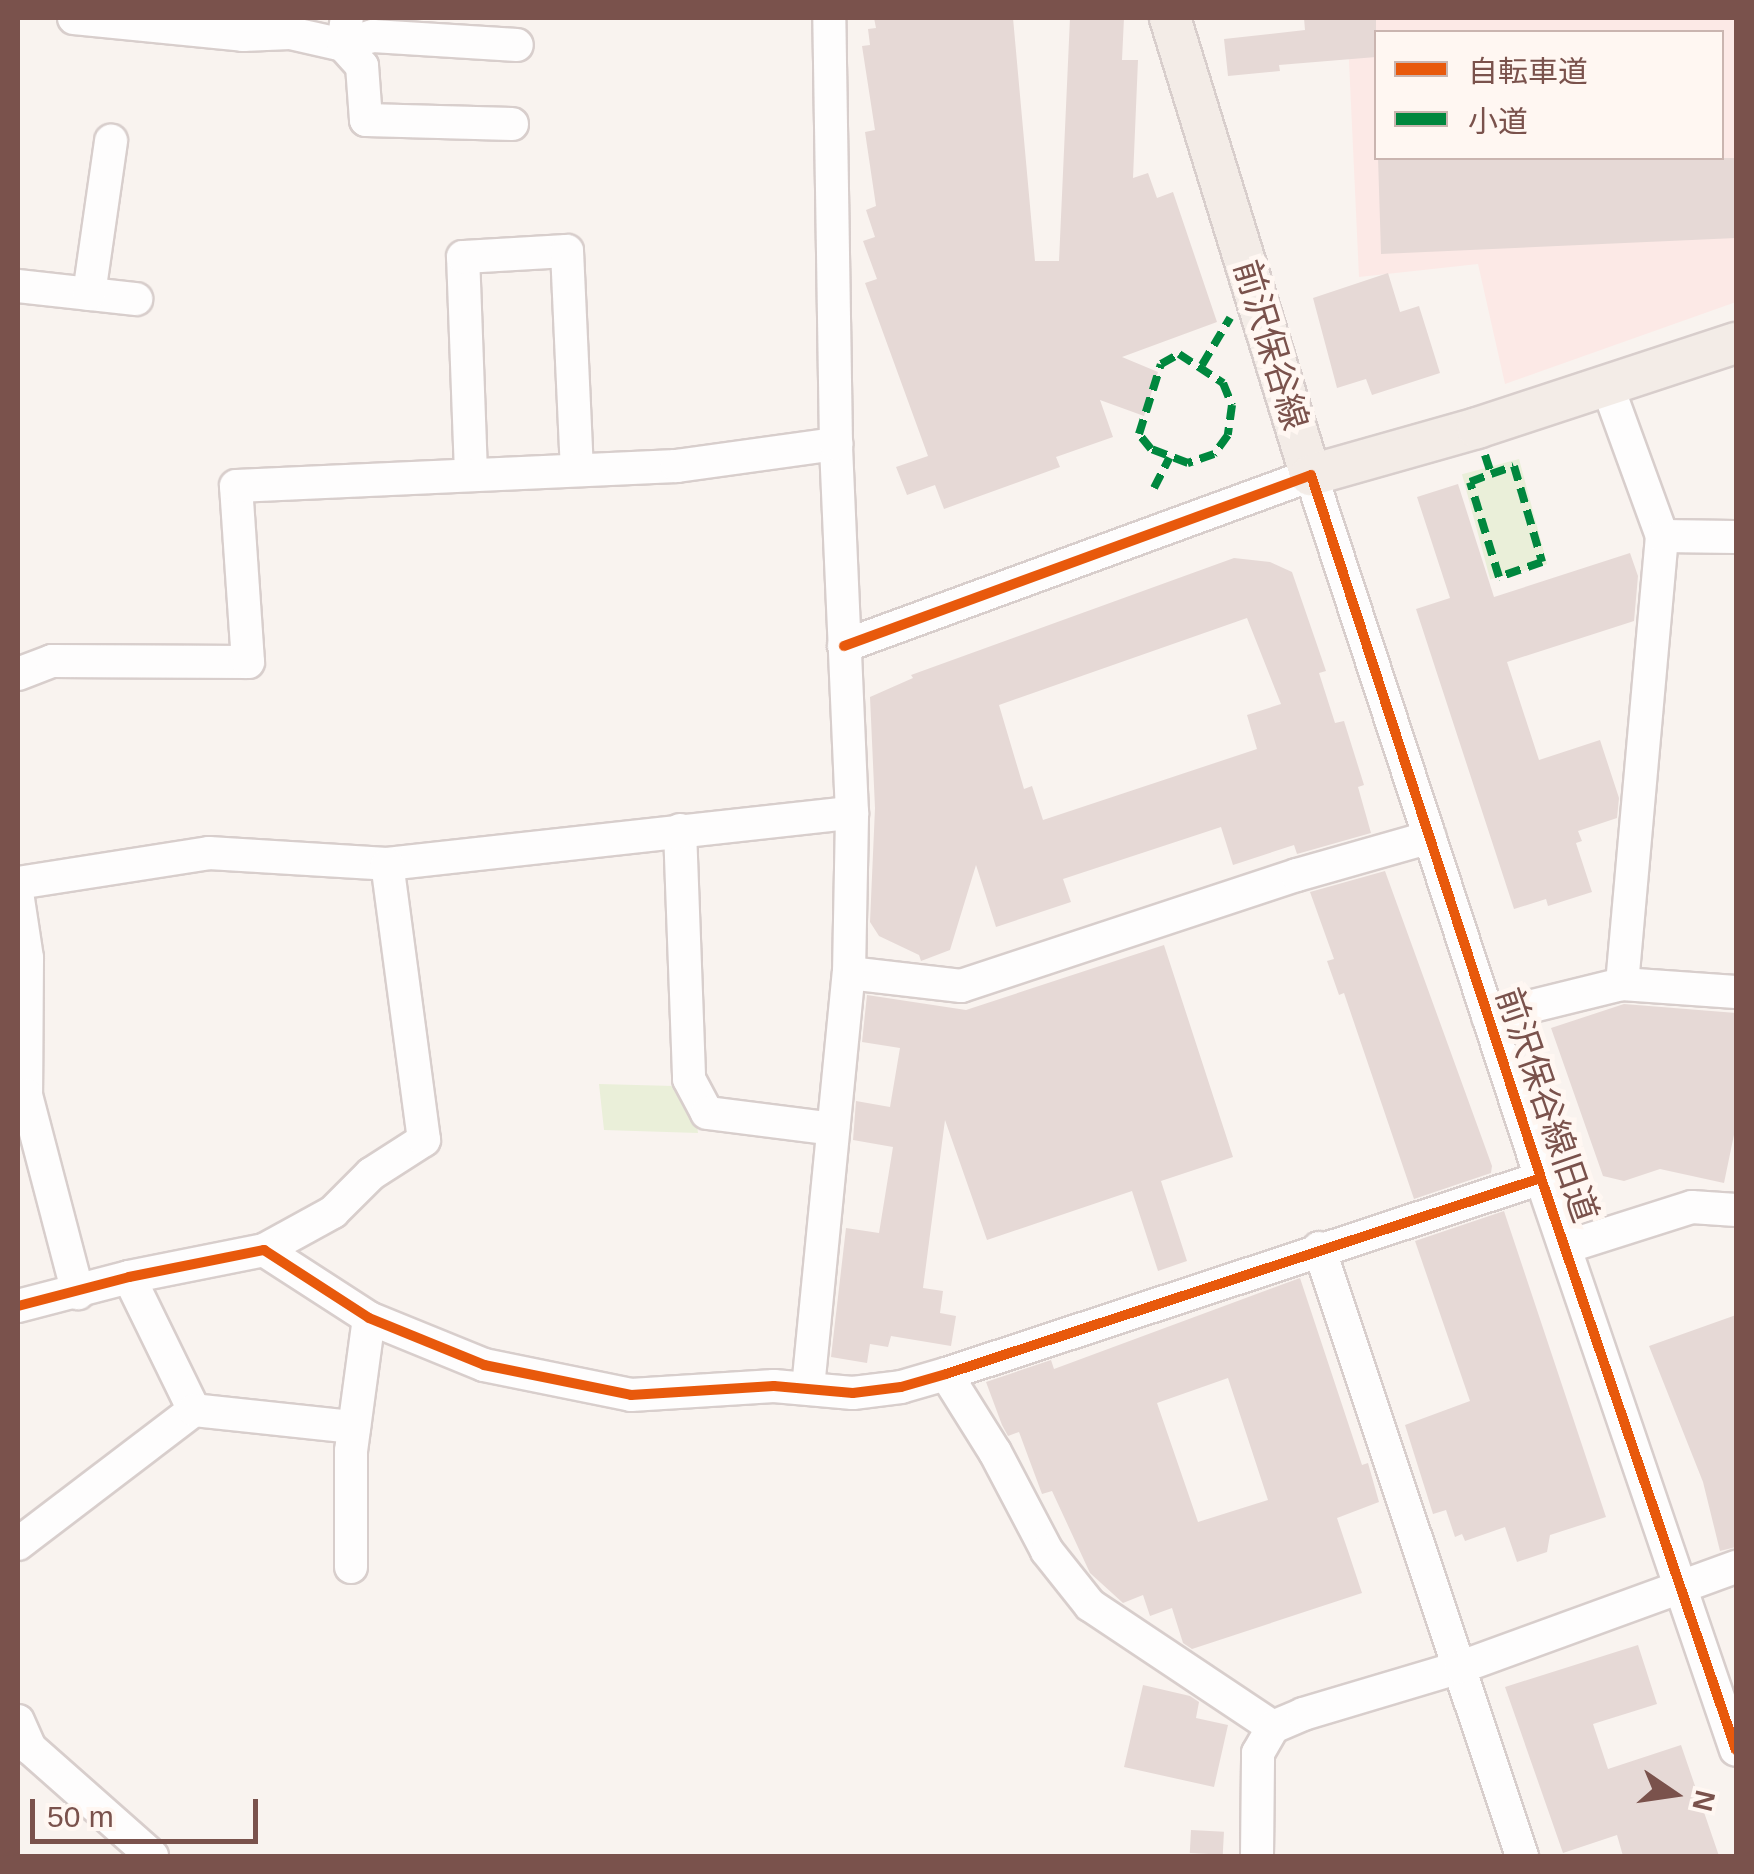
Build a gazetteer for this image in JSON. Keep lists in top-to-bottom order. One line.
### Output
{"streets":{"main road":["前沢保谷線"],"street":["前沢保谷線旧道"]},"crossings":[["前沢保谷線","前沢保谷線旧道"]],"legend":["自転車道","小道"],"scale_bar":"50 m","north":"right"}
